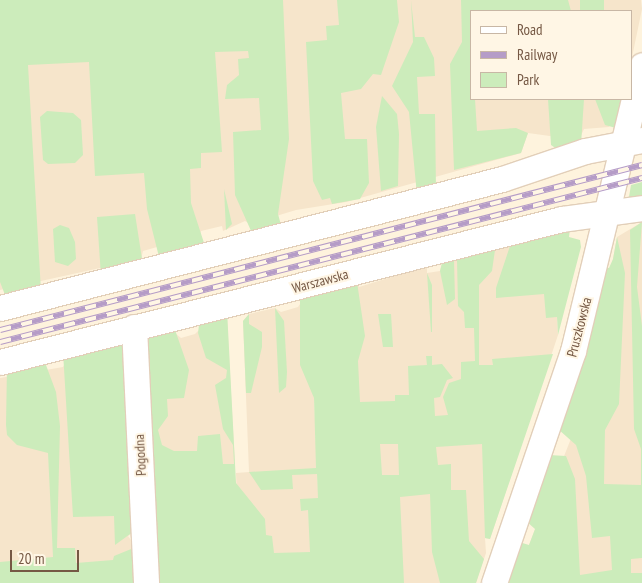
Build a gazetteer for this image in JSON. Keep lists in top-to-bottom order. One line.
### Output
{"streets":{"street":["Warszawska","Pruszkowska","Pogodna"]},"crossings":[["Warszawska","Pruszkowska"],["Warszawska","Pogodna"]],"legend":["Road","Railway","Park"],"scale_bar":"20 m"}
